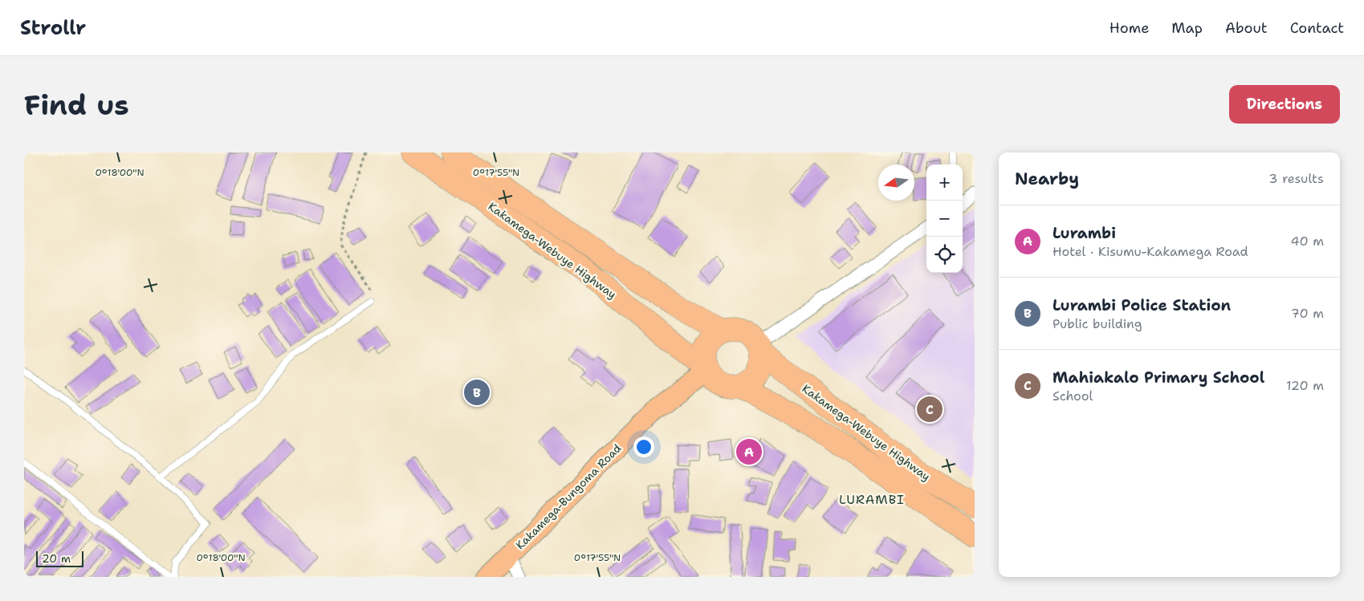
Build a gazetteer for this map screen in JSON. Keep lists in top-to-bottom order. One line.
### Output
{"streets":{"highway":["Kakamega-Webuye Highway"],"main road":["Kakamega-Bungoma Road"]},"crossings":[["Kakamega-Webuye Highway","Kakamega-Bungoma Road"]],"districts":["LURAMBI"],"scale_bar":"20 m","north":"left","page":{"header":"Strollr","nav":["Home","Map","About","Contact"],"buttons":"Directions","title":"Find us","heading":["Nearby","3 results"],"map_buttons":["+","−"],"list":[{"mark":"A","name":"Lurambi","note":"Hotel · Kisumu-Kakamega Road","value":"40 m"},{"mark":"B","name":"Lurambi Police Station","note":"Public building","value":"70 m"},{"mark":"C","name":"Mahiakalo Primary School","note":"School","value":"120 m"}],"pins":["B","C","A"],"scale":"20 m"},"coordinates":["0°18'00\"N","0°17'55\"N"]}
